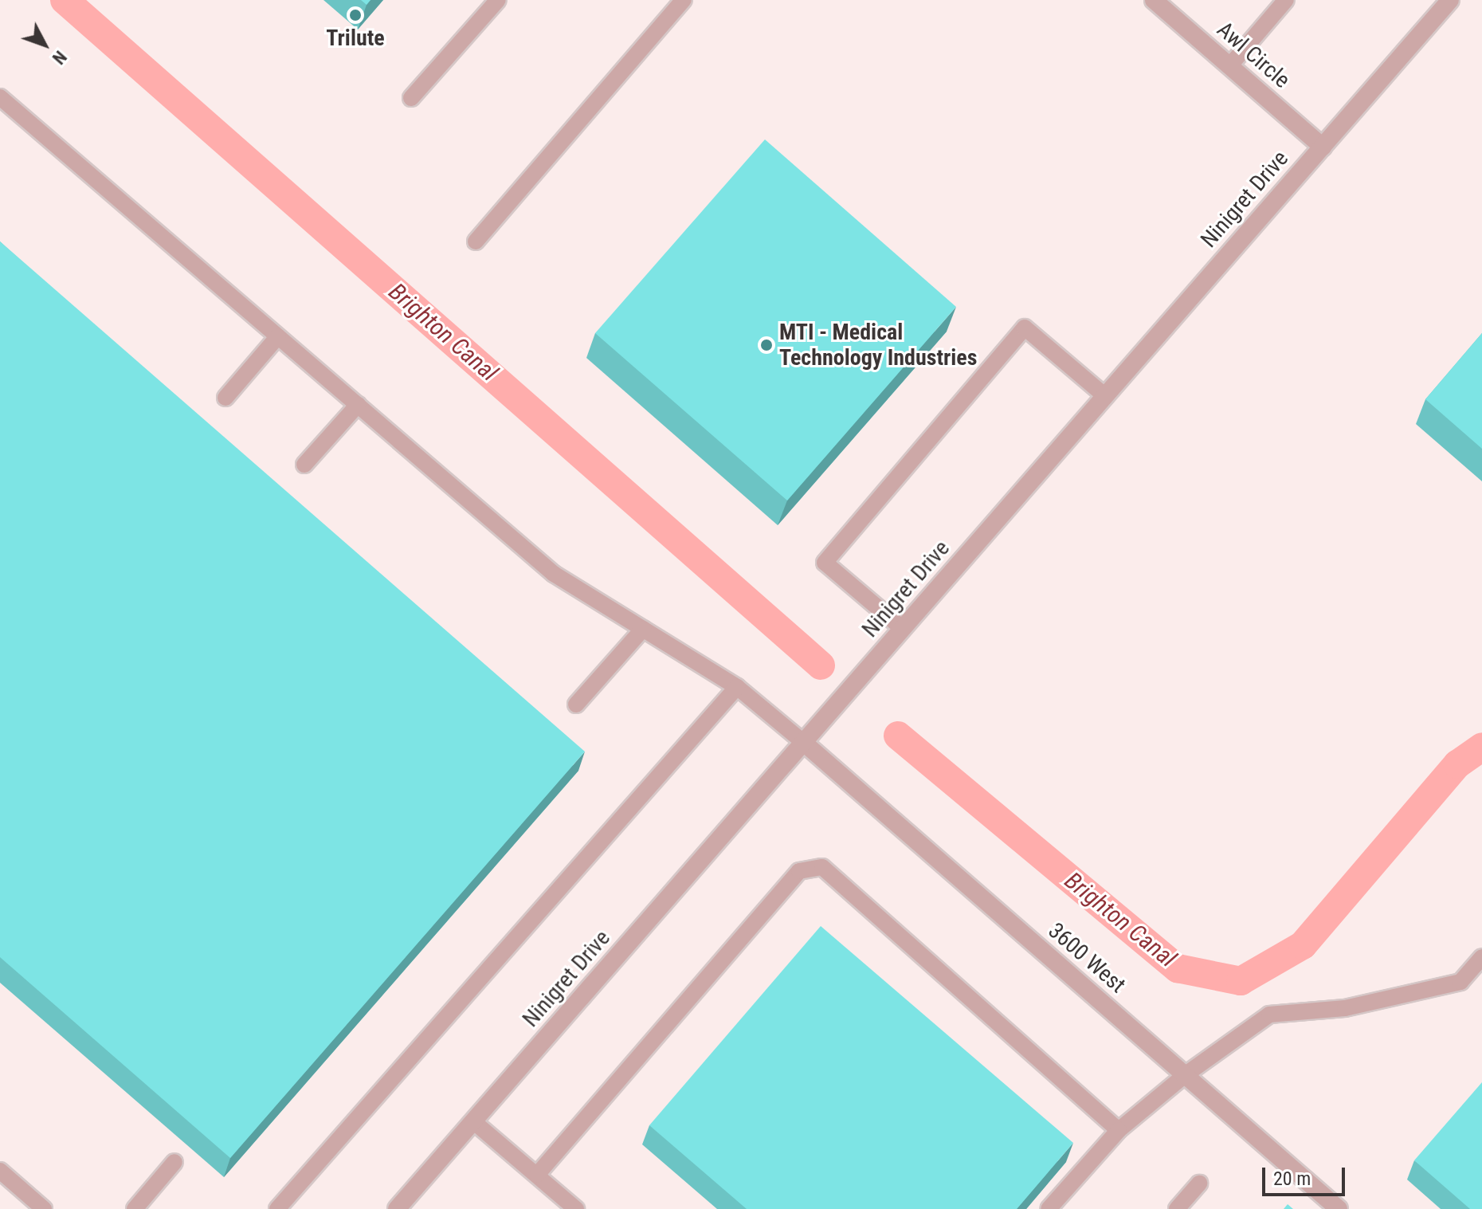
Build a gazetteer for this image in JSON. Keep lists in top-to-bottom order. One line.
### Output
{"streets":{"street":["Awl Circle","Ninigret Drive","3600 West"]},"crossings":[["Awl Circle","Ninigret Drive"],["Ninigret Drive","3600 West"]],"water":["Brighton Canal"],"places":["Trilute","MTI - Medical Technology Industries"],"scale_bar":"20 m","north":"bottom right"}
